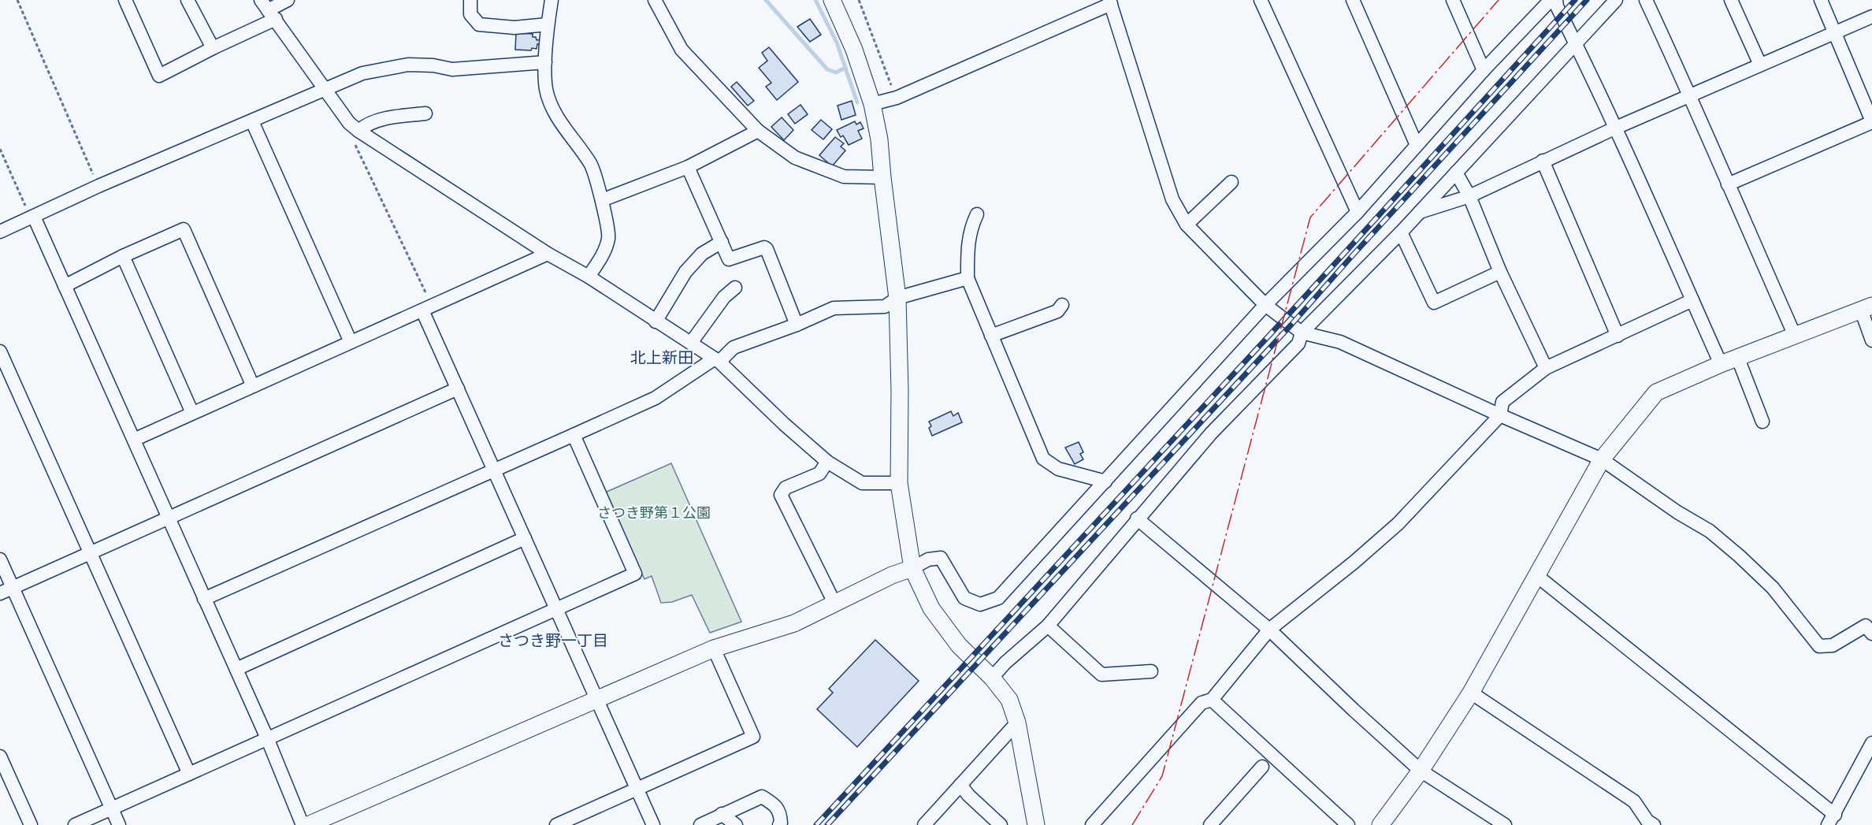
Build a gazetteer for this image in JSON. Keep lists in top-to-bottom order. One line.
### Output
{"districts":["北上新田","さつき野一丁目"],"parks":["さつき野第１公園"]}
